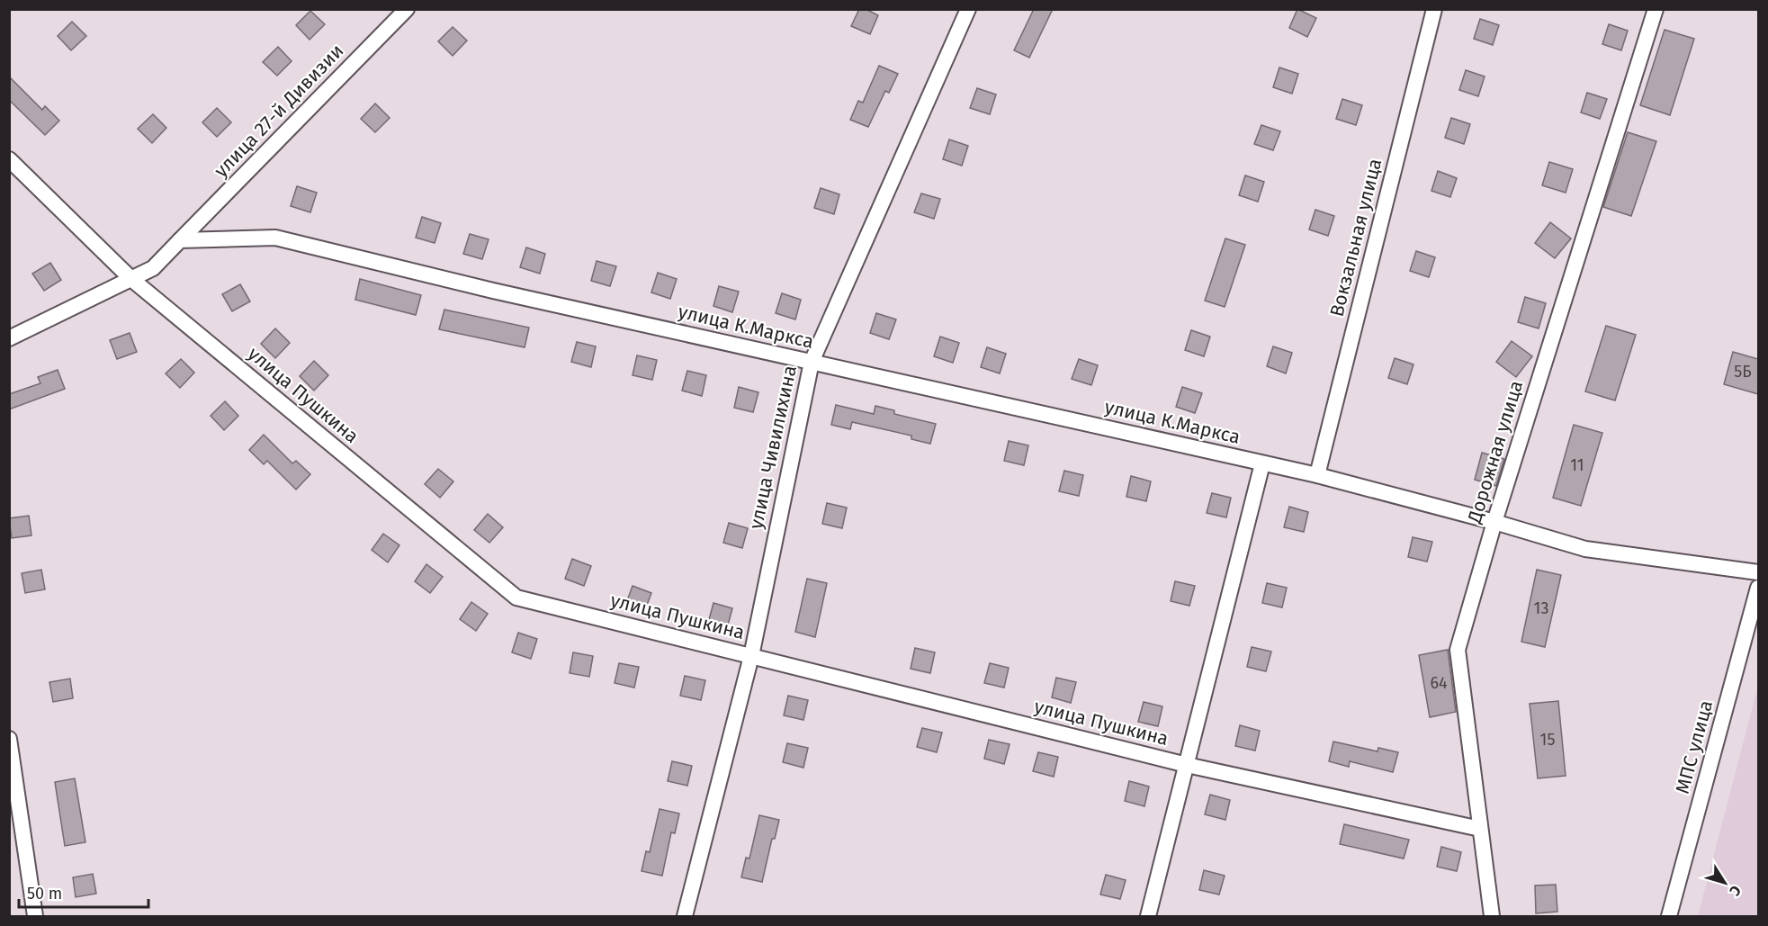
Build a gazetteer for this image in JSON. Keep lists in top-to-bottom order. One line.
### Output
{"streets":{"street":["улица 27-й Дивизии","Вокзальная улица","улица К.Маркса","улица Пушкина","улица Чивилихина","Дорожная улица","МПС улица"]},"crossings":[["улица 27-й Дивизии","улица К.Маркса"],["Вокзальная улица","улица К.Маркса"],["улица К.Маркса","улица Чивилихина"],["улица К.Маркса","Дорожная улица"],["улица Пушкина","улица Чивилихина"],["улица Пушкина","Дорожная улица"]],"house_numbers":["5Б","11","13","64","15"],"scale_bar":"50 m","north":"bottom right"}
